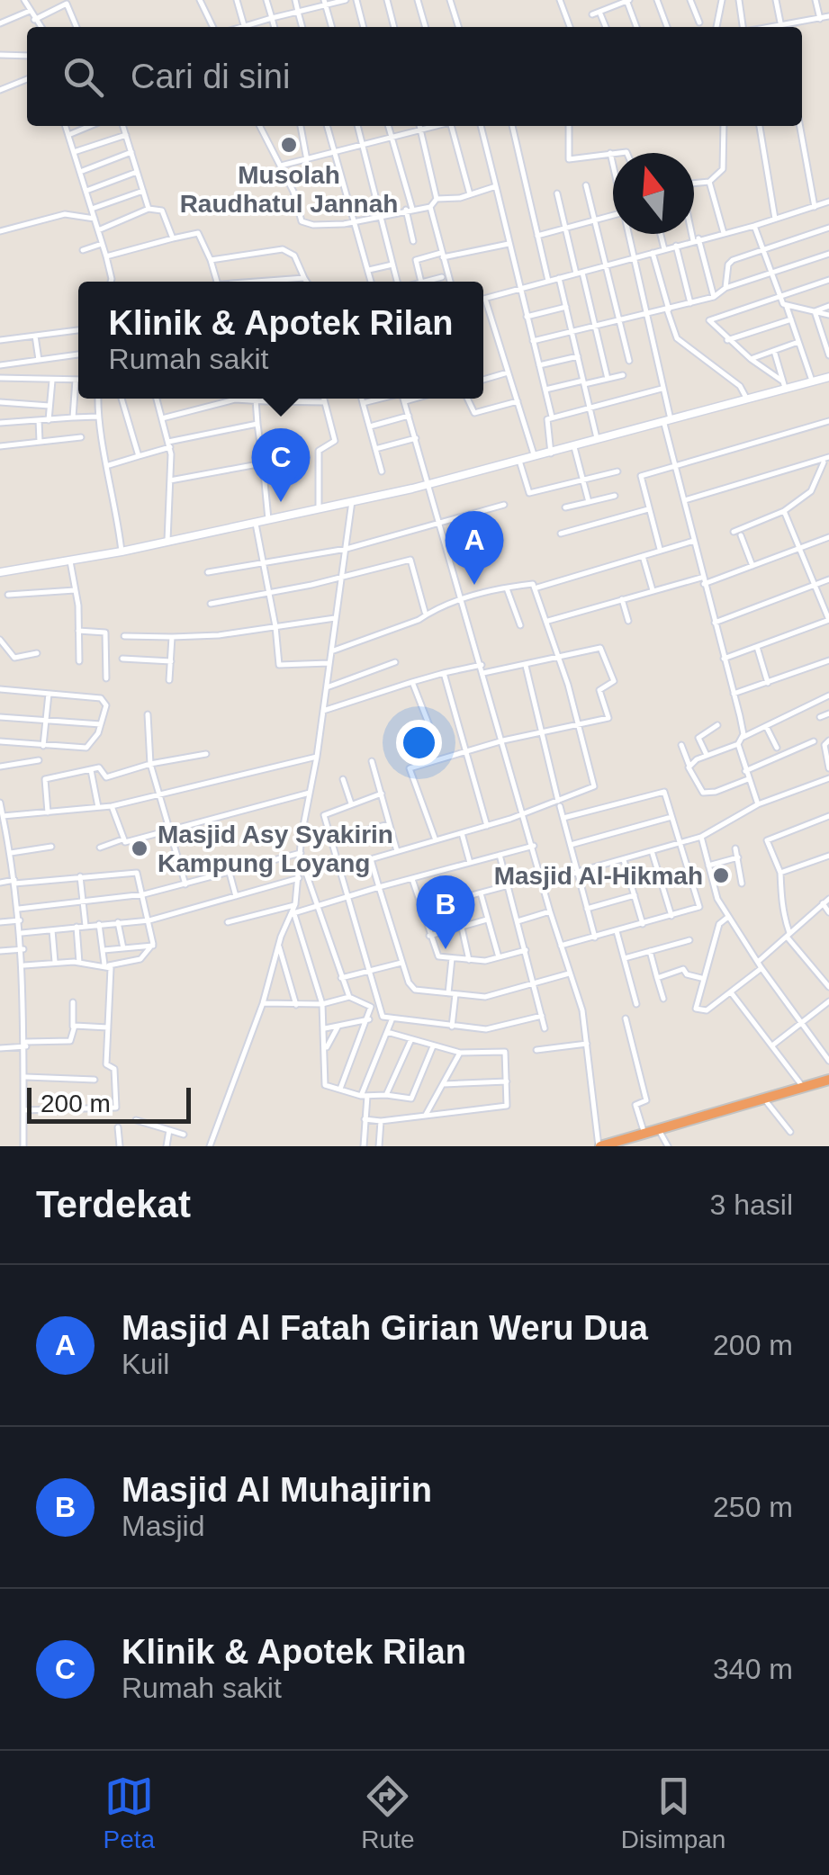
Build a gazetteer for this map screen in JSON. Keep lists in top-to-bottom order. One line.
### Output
{"places":["Musolah Raudhatul Jannah","Masjid Asy Syakirin Kampung Loyang","Masjid Al-Hikmah"],"scale_bar":"200 m","north":"top","page":{"search":"Cari di sini","popup":["Klinik & Apotek Rilan","Rumah sakit"],"pins":["C","A","B"],"scale":"200 m","heading":["Terdekat","3 hasil"],"list":[{"mark":"A","name":"Masjid Al Fatah Girian Weru Dua","note":"Kuil","value":"200 m"},{"mark":"B","name":"Masjid Al Muhajirin","note":"Masjid","value":"250 m"},{"mark":"C","name":"Klinik & Apotek Rilan","note":"Rumah sakit","value":"340 m"}],"nav":["Peta","Rute","Disimpan"]}}
